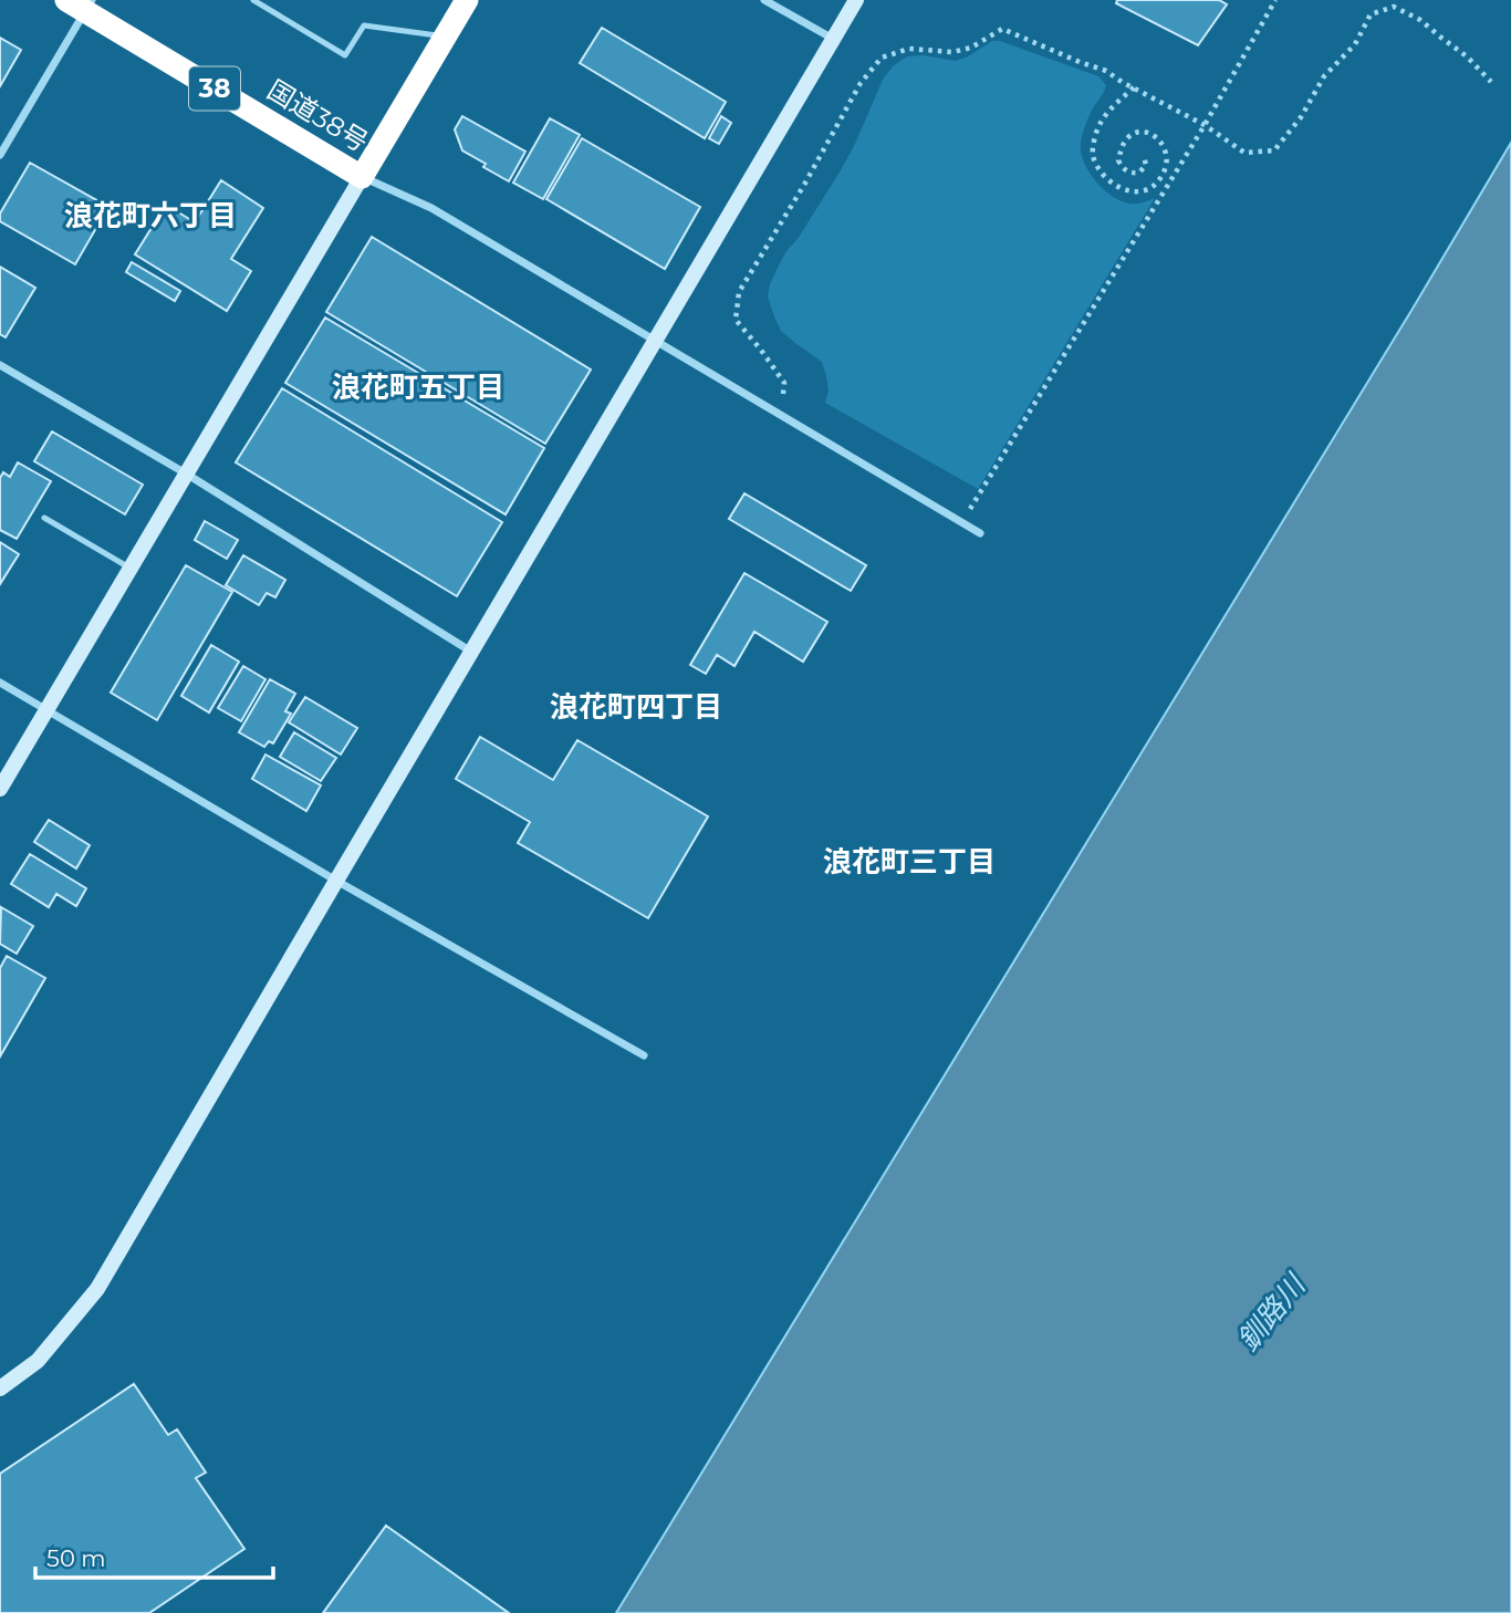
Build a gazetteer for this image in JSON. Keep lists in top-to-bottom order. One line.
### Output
{"streets":{"highway":["38","国道38号"]},"districts":["浪花町六丁目","浪花町五丁目","浪花町四丁目","浪花町三丁目"],"water":["釧路川"],"scale_bar":"50 m"}
